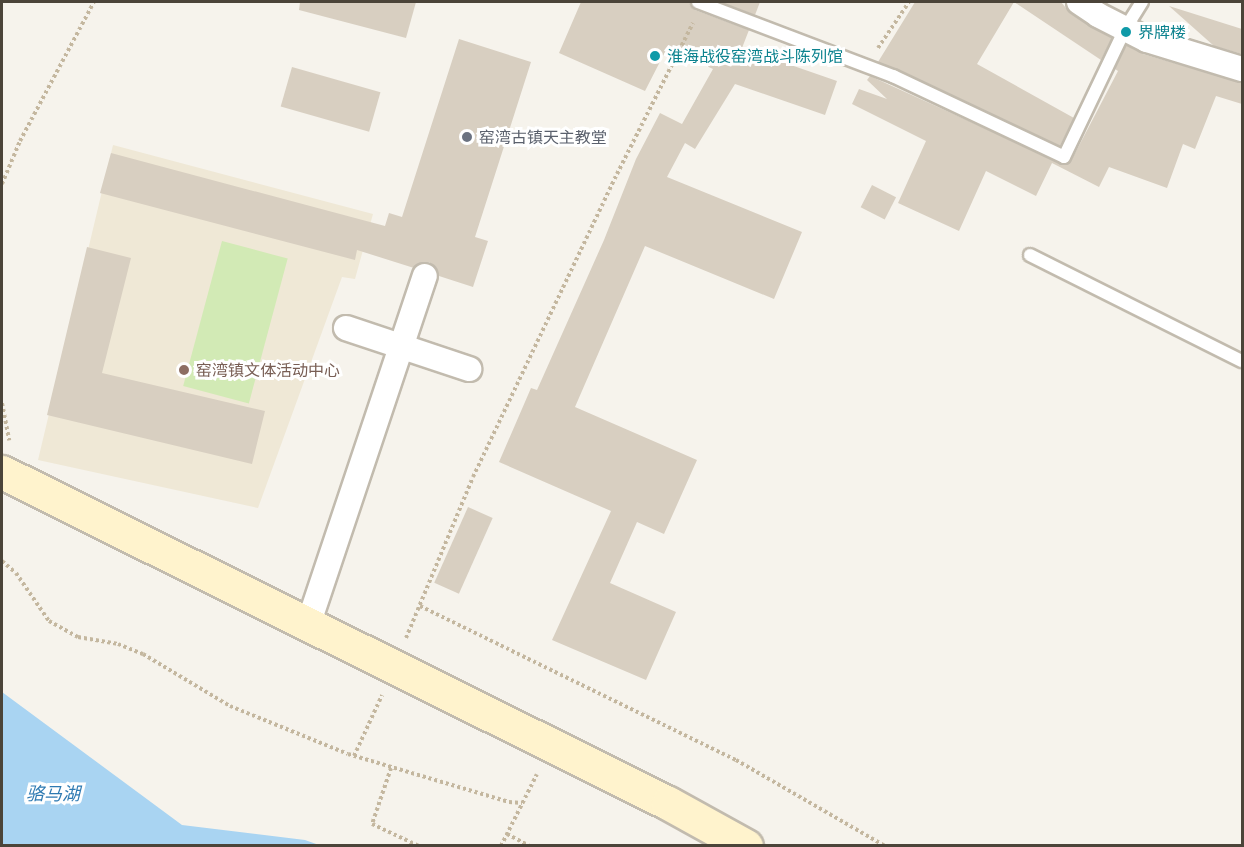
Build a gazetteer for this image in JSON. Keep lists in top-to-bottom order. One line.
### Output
{"water":["骆马湖"],"places":["界牌楼","淮海战役窑湾战斗陈列馆","窑湾古镇天主教堂","窑湾镇文体活动中心"]}
